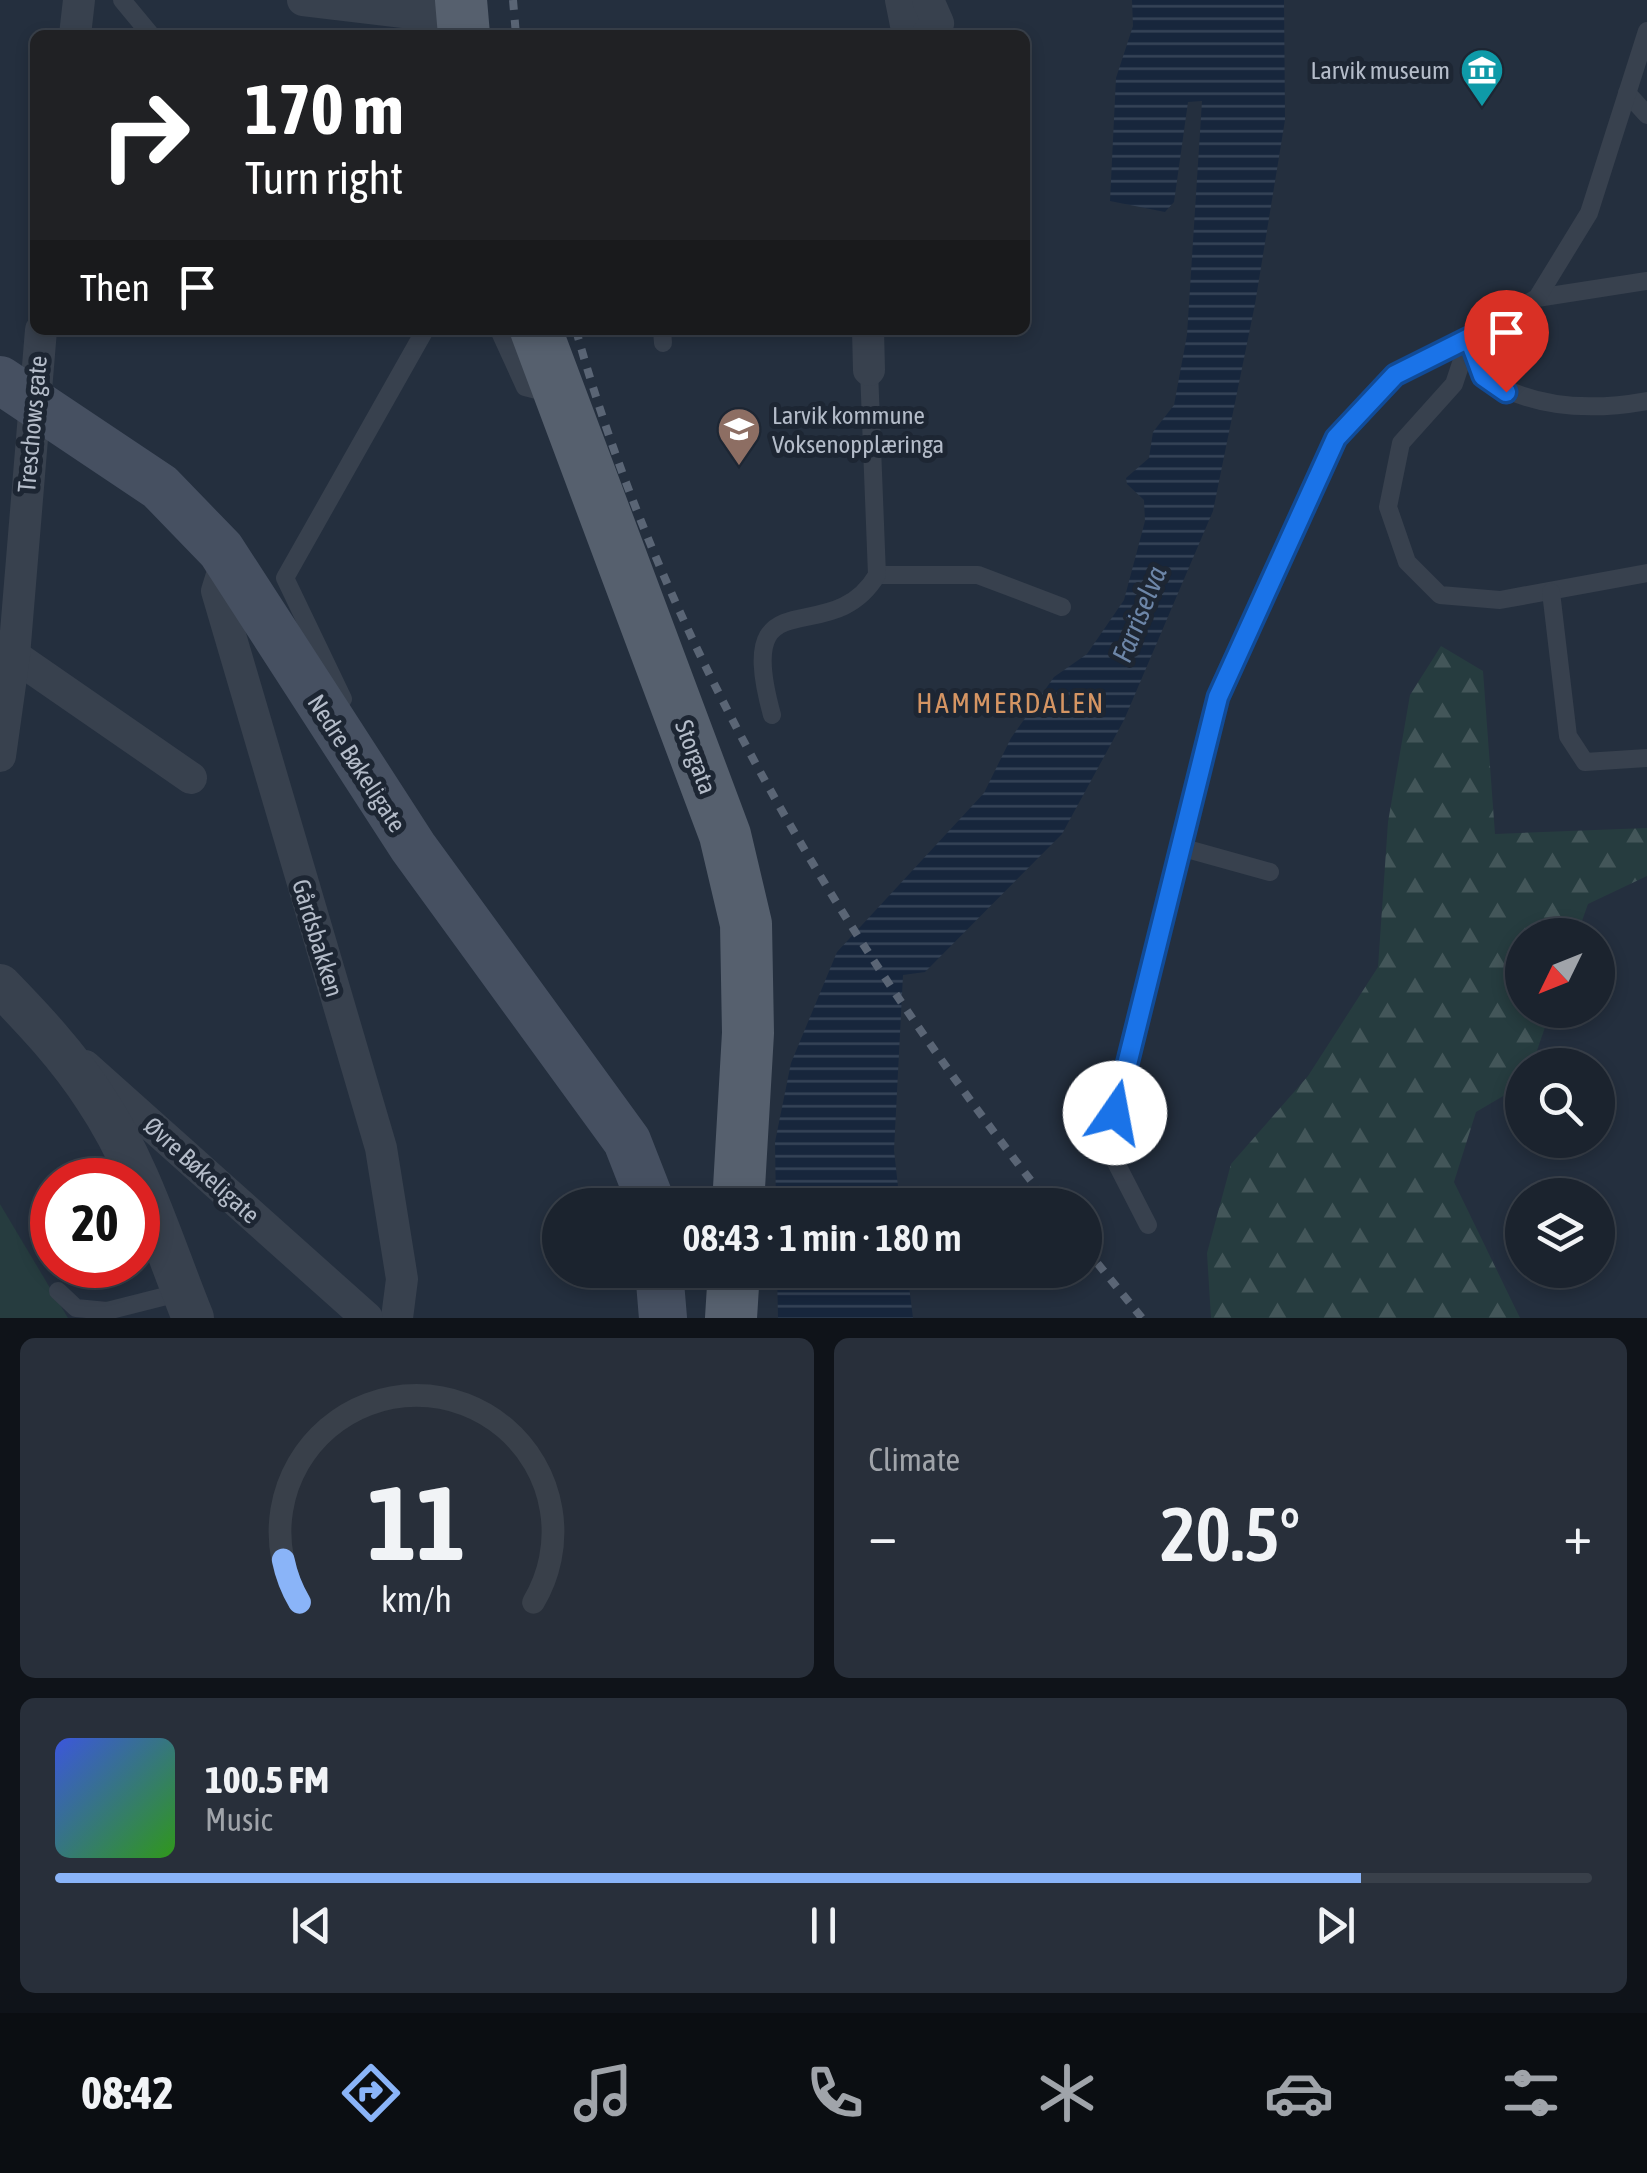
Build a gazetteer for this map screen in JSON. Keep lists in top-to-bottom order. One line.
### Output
{"streets":{"main road":["Storgata","Nedre Bøkeligate"],"street":["Treschows gate","Gårdsbakken","Øvre Bøkeligate"]},"crossings":[["Treschows gate","Nedre Bøkeligate"],["Nedre Bøkeligate","Gårdsbakken"]],"districts":["HAMMERDALEN"],"water":["Farriselva"],"places":{"museum":["Larvik museum"],"school or university":["Larvik kommune Voksenopplæringa"]},"north":"bottom left","page":{"turn":["170 m","Turn right"],"then":"Then","limit":"20","trip":"08:43 · 1 min · 180 m","tile":"Climate","heat":["−","20.5°","+"],"song":["100.5 FM","Music"],"tabs":"08:42","gauge":["11","km/h"]}}
